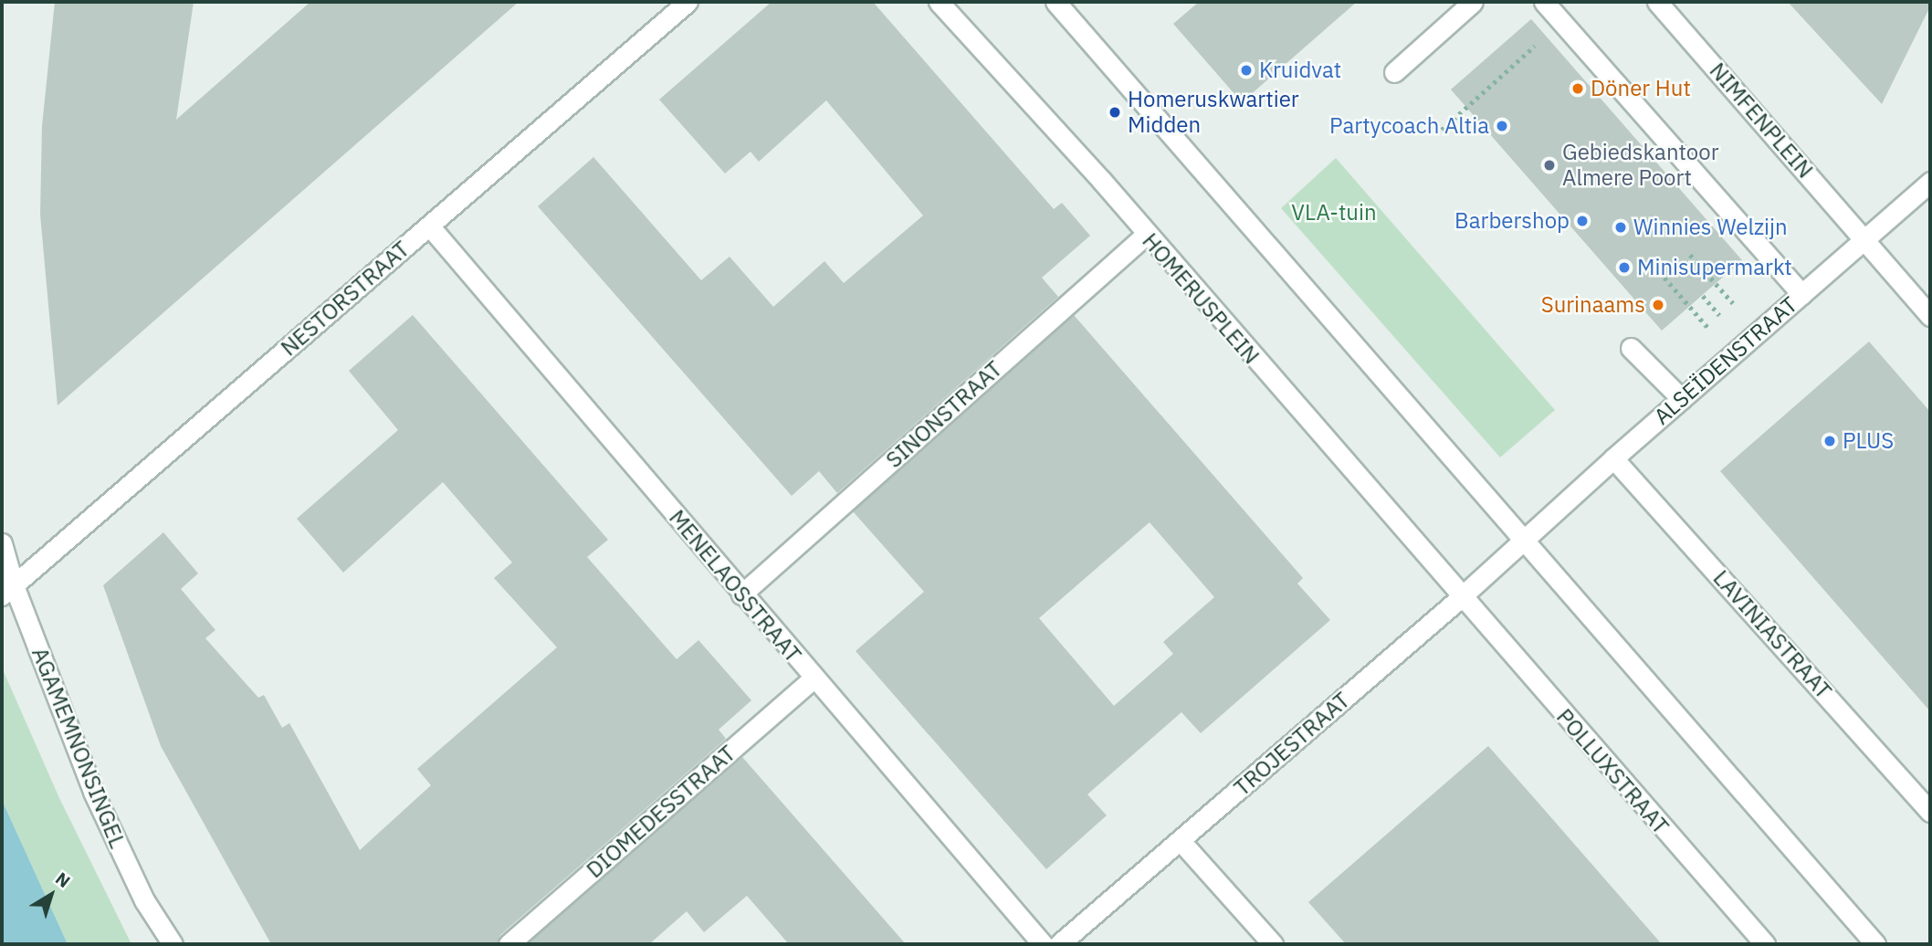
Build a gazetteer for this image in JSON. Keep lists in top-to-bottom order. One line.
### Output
{"streets":{"street":["NIMFENPLEIN","NESTORSTRAAT","HOMERUSPLEIN","ALSEÏDENSTRAAT","SINONSTRAAT","MENELAOSSTRAAT","LAVINIASTRAAT","TROJESTRAAT","AGAMEMNONSINGEL","POLLUXSTRAAT","DIOMEDESSTRAAT"]},"crossings":[["NIMFENPLEIN","ALSEÏDENSTRAAT"],["NESTORSTRAAT","MENELAOSSTRAAT"],["NESTORSTRAAT","AGAMEMNONSINGEL"],["HOMERUSPLEIN","SINONSTRAAT"],["HOMERUSPLEIN","TROJESTRAAT"],["HOMERUSPLEIN","POLLUXSTRAAT"],["ALSEÏDENSTRAAT","LAVINIASTRAAT"],["ALSEÏDENSTRAAT","TROJESTRAAT"],["SINONSTRAAT","MENELAOSSTRAAT"],["MENELAOSSTRAAT","DIOMEDESSTRAAT"],["TROJESTRAAT","POLLUXSTRAAT"]],"parks":["VLA-tuin"],"places":["Kruidvat","Döner Hut","Homeruskwartier Midden","Partycoach Altia","Gebiedskantoor Almere Poort","Barbershop","Winnies Welzijn","Minisupermarkt","Surinaams","PLUS"],"north":"top right"}
